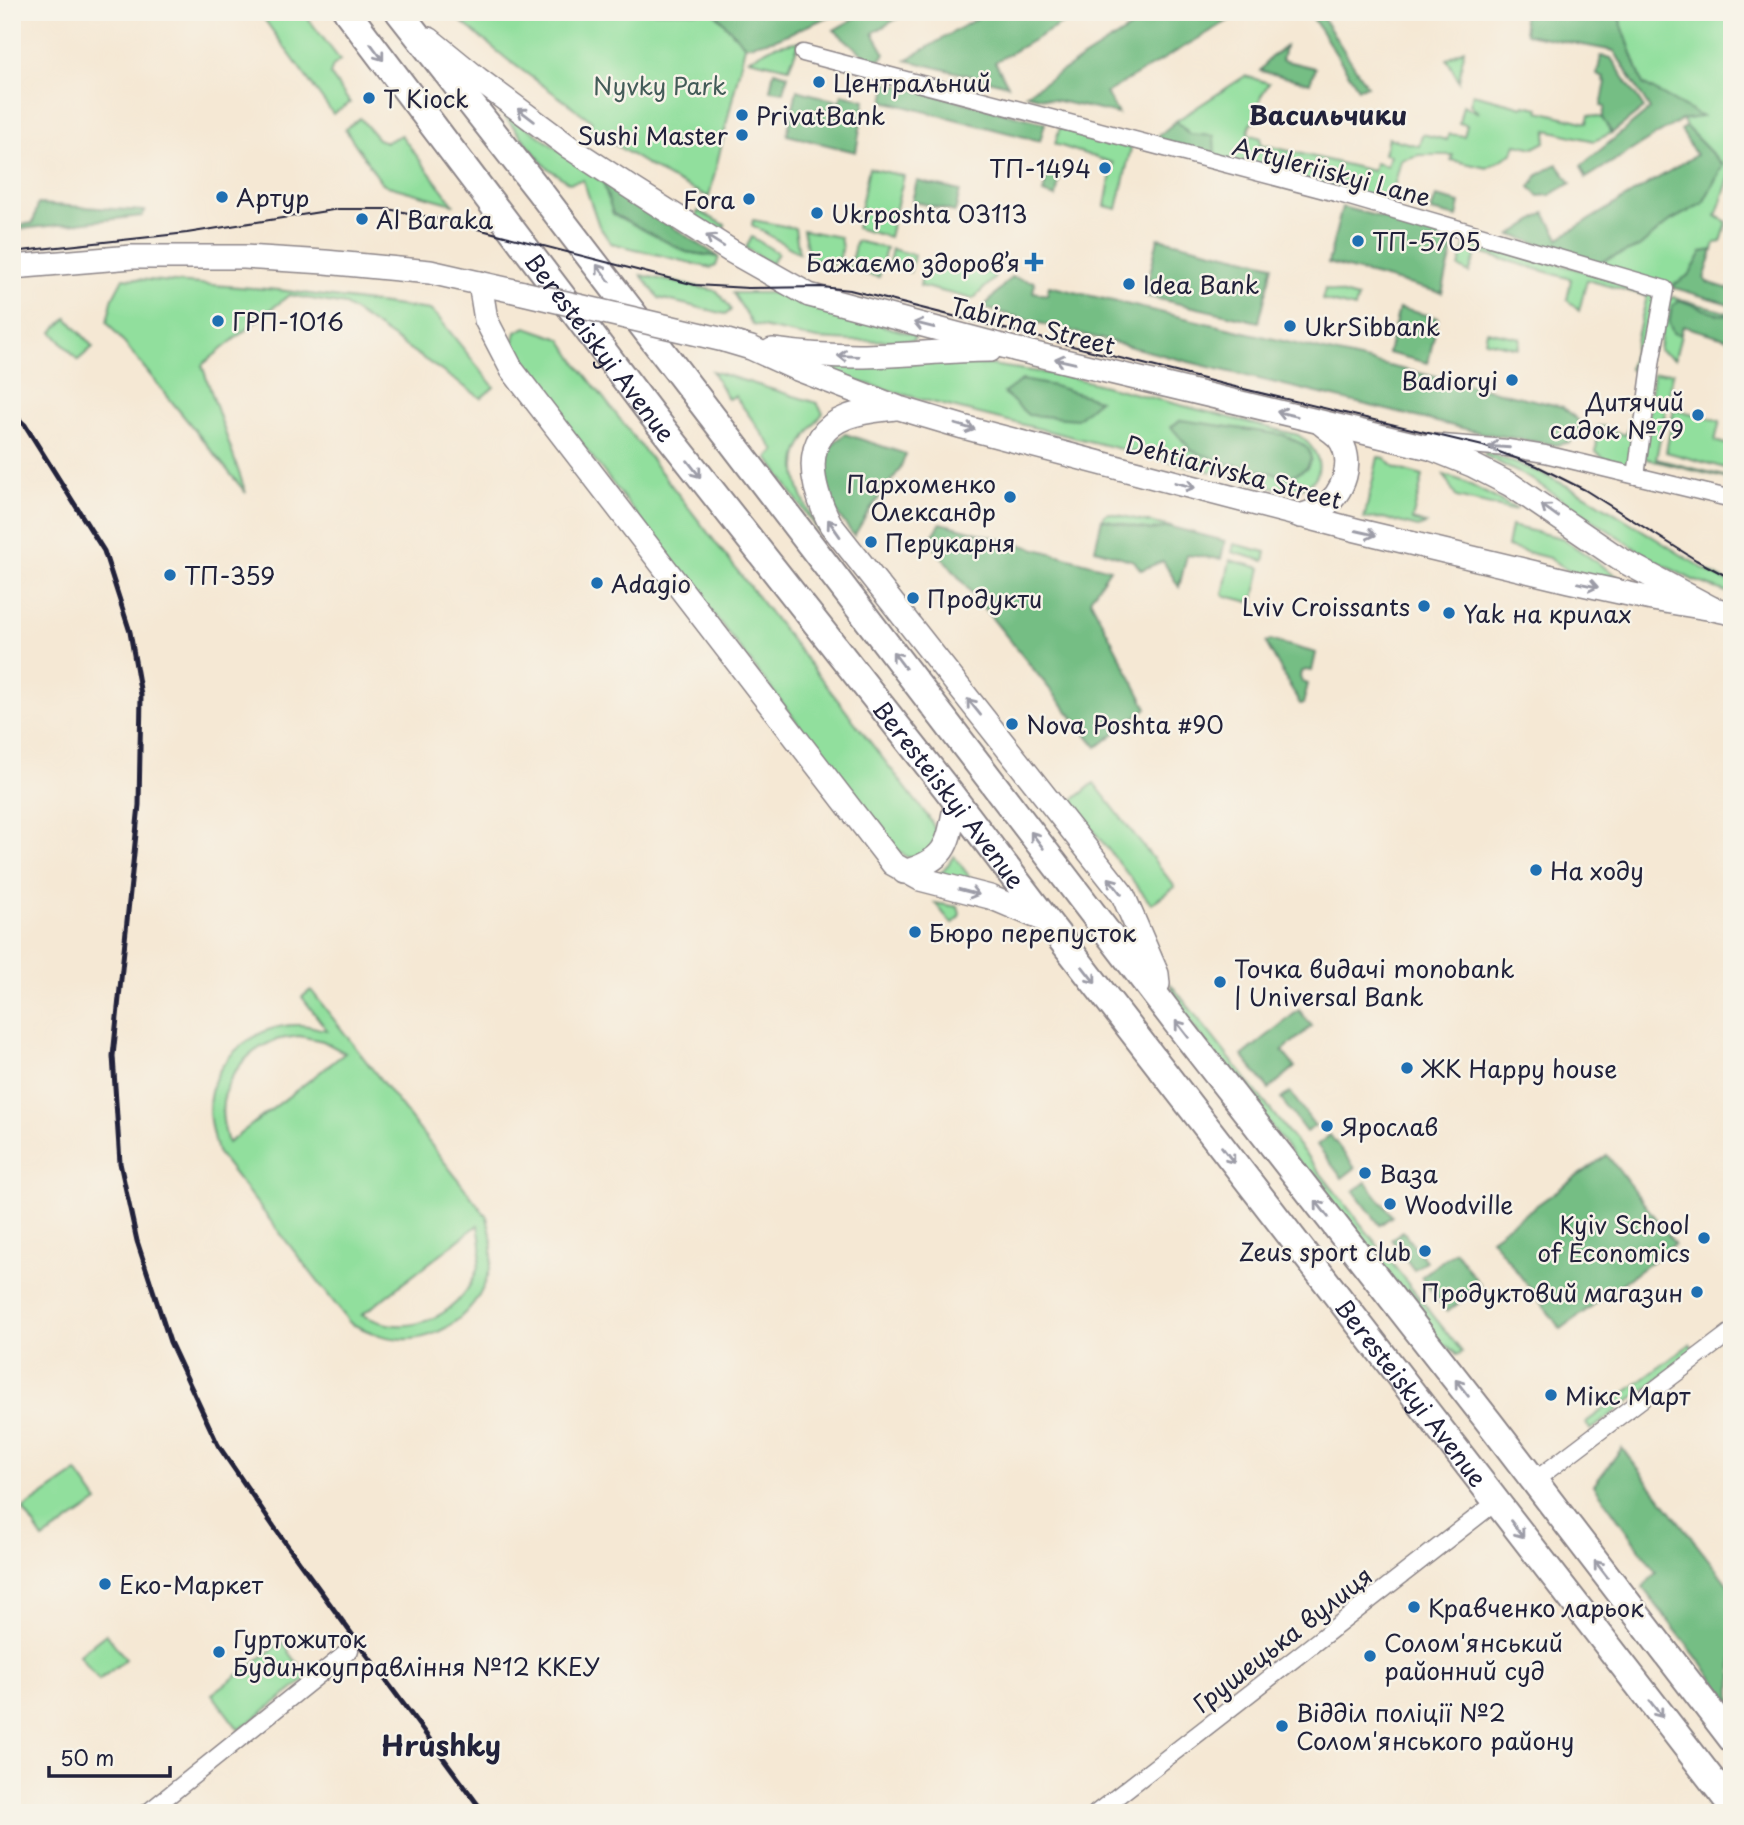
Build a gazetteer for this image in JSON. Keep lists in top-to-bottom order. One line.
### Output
{"streets":{"main road":["Tabirna Street","Beresteiskyi Avenue","Dehtiarivska Street"],"street":["Artyleriiskyi Lane","Грушецька вулиця"]},"crossings":[["Artyleriiskyi Lane","Tabirna Street"],["Tabirna Street","Beresteiskyi Avenue"],["Tabirna Street","Dehtiarivska Street"],["Beresteiskyi Avenue","Грушецька вулиця"]],"one_way":["Tabirna Street"],"districts":["Васильчики","Hrushky"],"parks":["Nyvky Park"],"places":{"other":["Центральний","T Kiock","PrivatBank","Sushi Master","ТП-1494","Артур","Fora","Ukrposhta 03113","Al Baraka","ТП-5705","Idea Bank","ГРП-1016","UkrSibbank","Badioryi","Дитячий садок №79","Пархоменко Олександр","Перукарня","ТП-359","Adagio","Продукти","Lviv Croissants","Yak на крилах","Nova Poshta #90","На ходу","Бюро перепусток","Точка видачі monobank | Universal Bank","ЖК Happy house","Ярослав","Ваза","Woodville","Kyiv School of Economics","Zeus sport club","Продуктовий магазин","Мікс Март","Еко-Маркет","Кравченко ларьок","Гуртожиток Будинкоуправління №12 ККЕУ","Солом'янський районний суд","Відділ поліції №2 Солом'янського району"],"health":["Бажаємо здоровʼя"]},"scale_bar":"50 m"}
